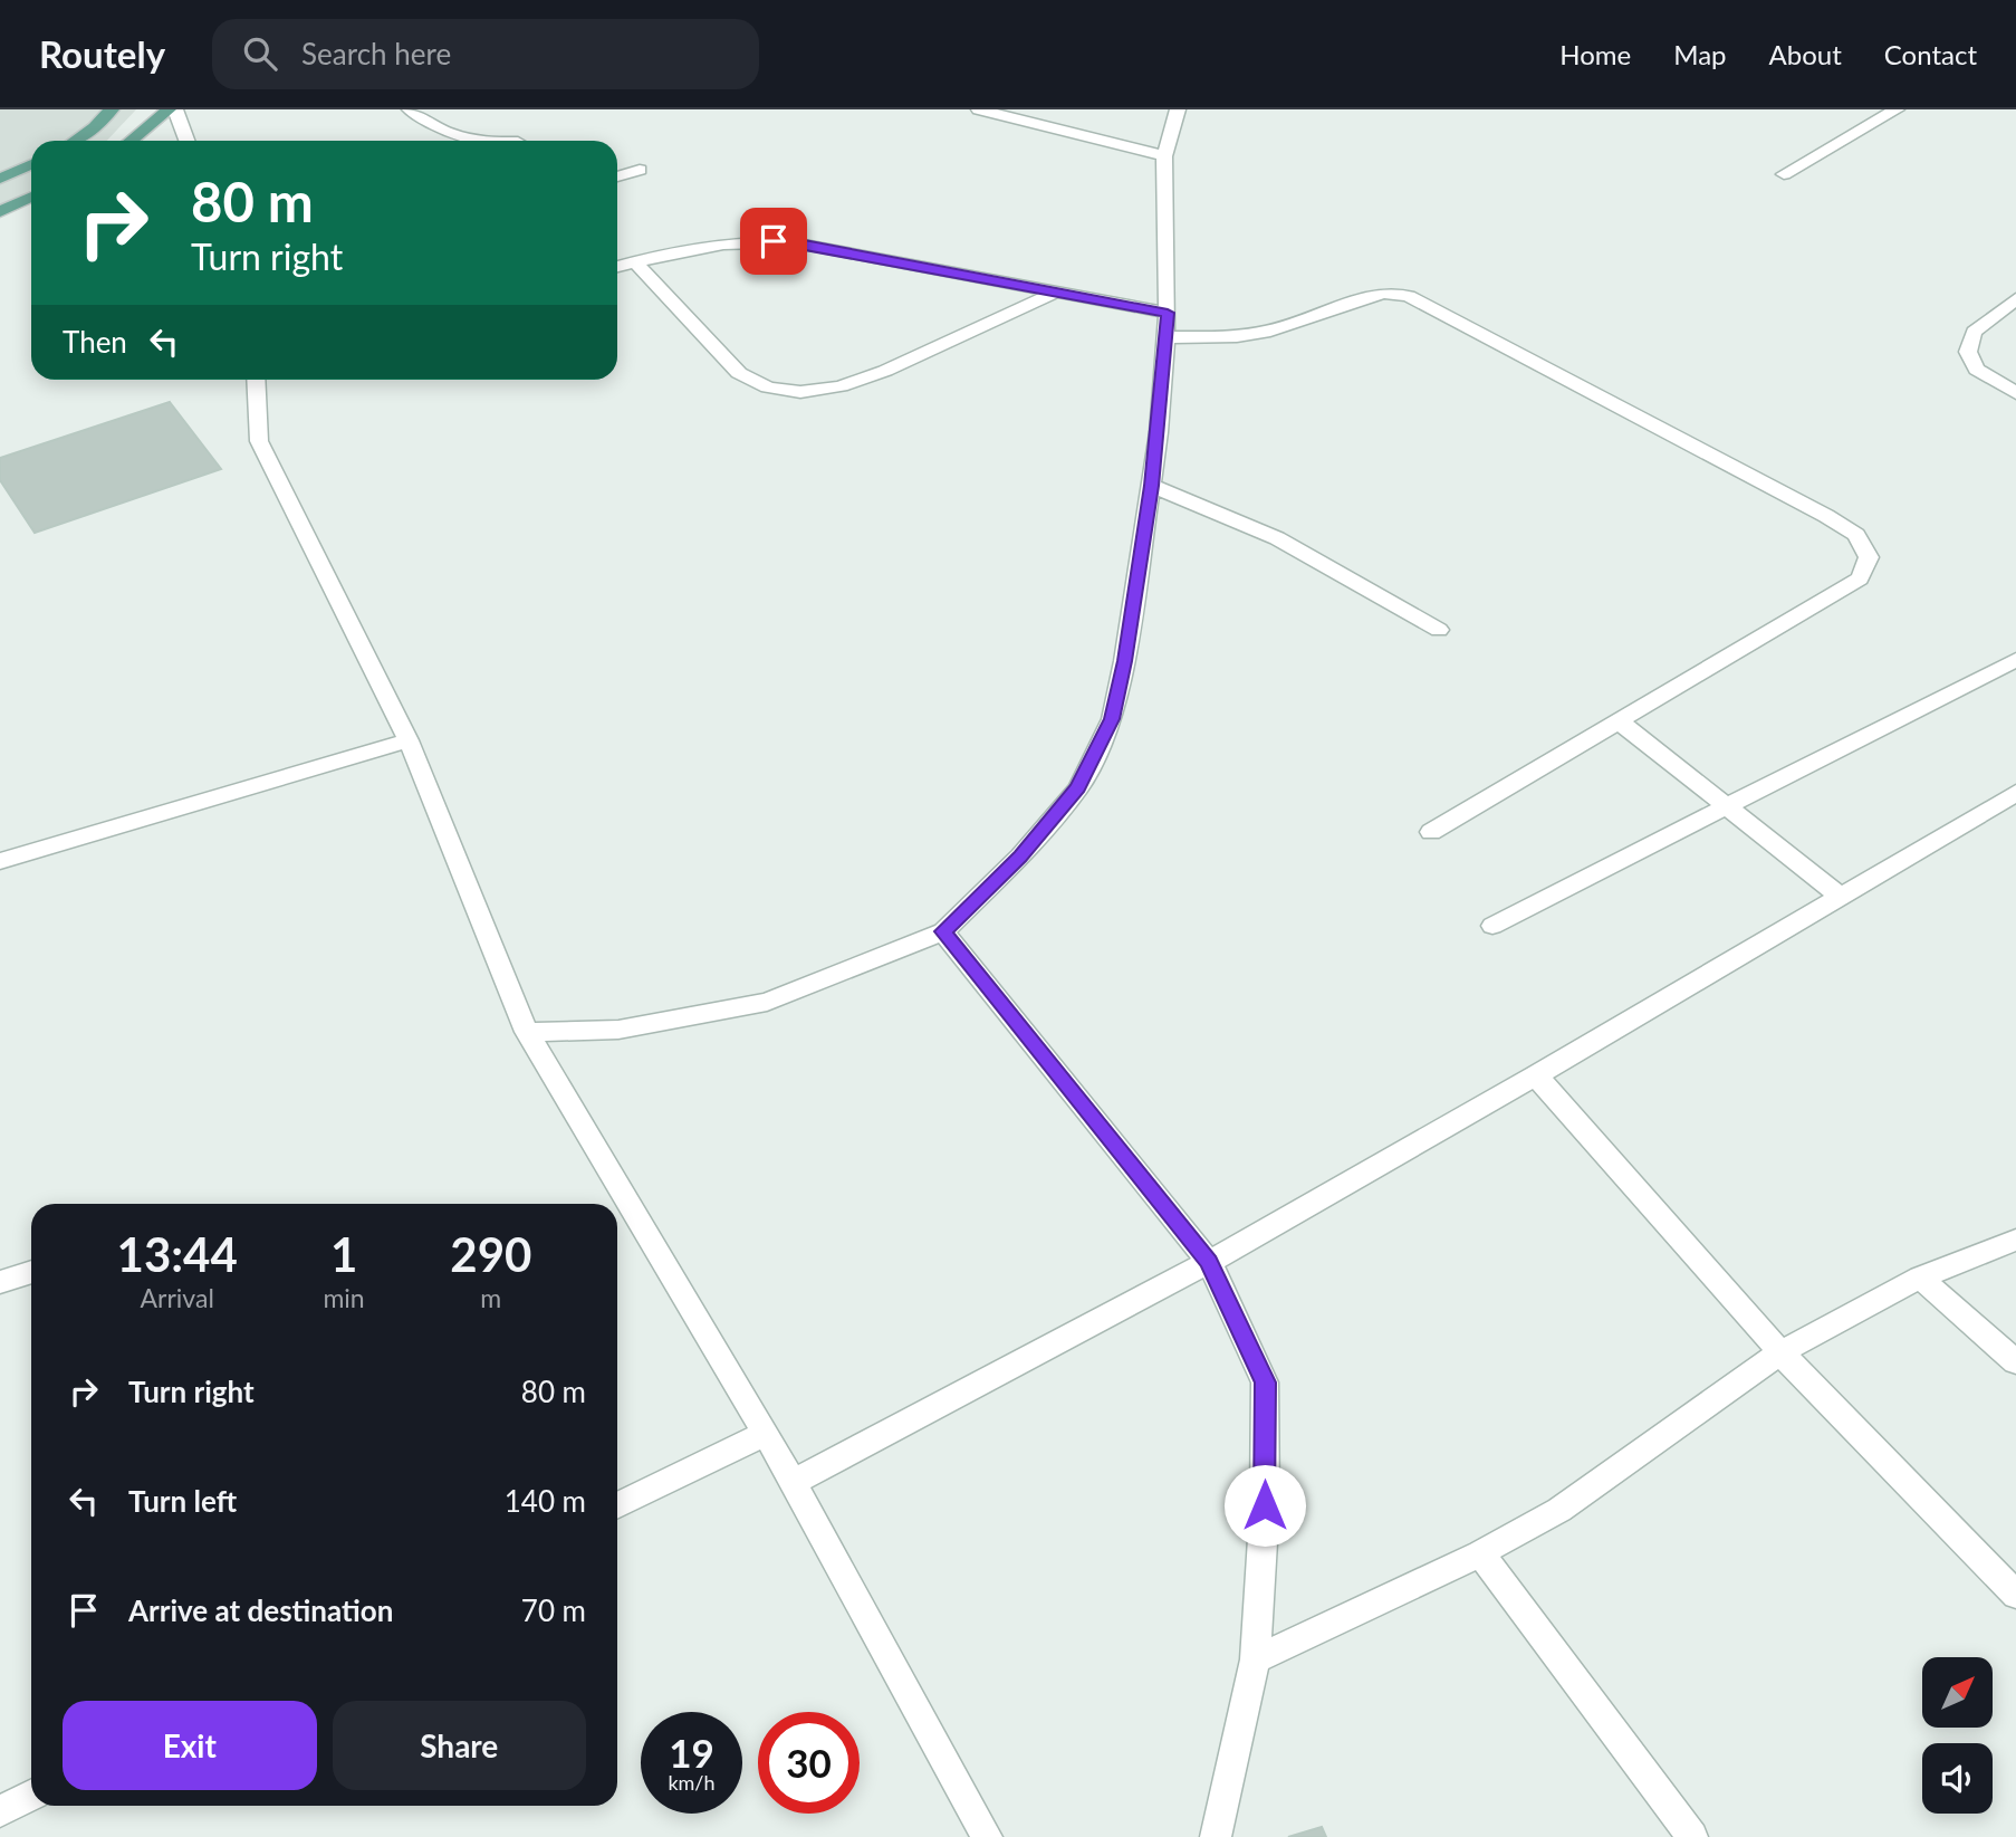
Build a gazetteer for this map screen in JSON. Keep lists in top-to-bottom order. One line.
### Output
{"north":"top right","page":{"header":"Routely","search":"Search here","nav":["Home","Map","About","Contact"],"turn":["80 m","Turn right"],"then":"Then","eta":["13:44","Arrival","1","min","290","m"],"list":[{"name":"Turn right","value":"80 m"},{"name":"Turn left","value":"140 m"},{"name":"Arrive at destination","value":"70 m"}],"buttons":["Exit","Share"],"speed":"19 km/h","limit":"30"}}
